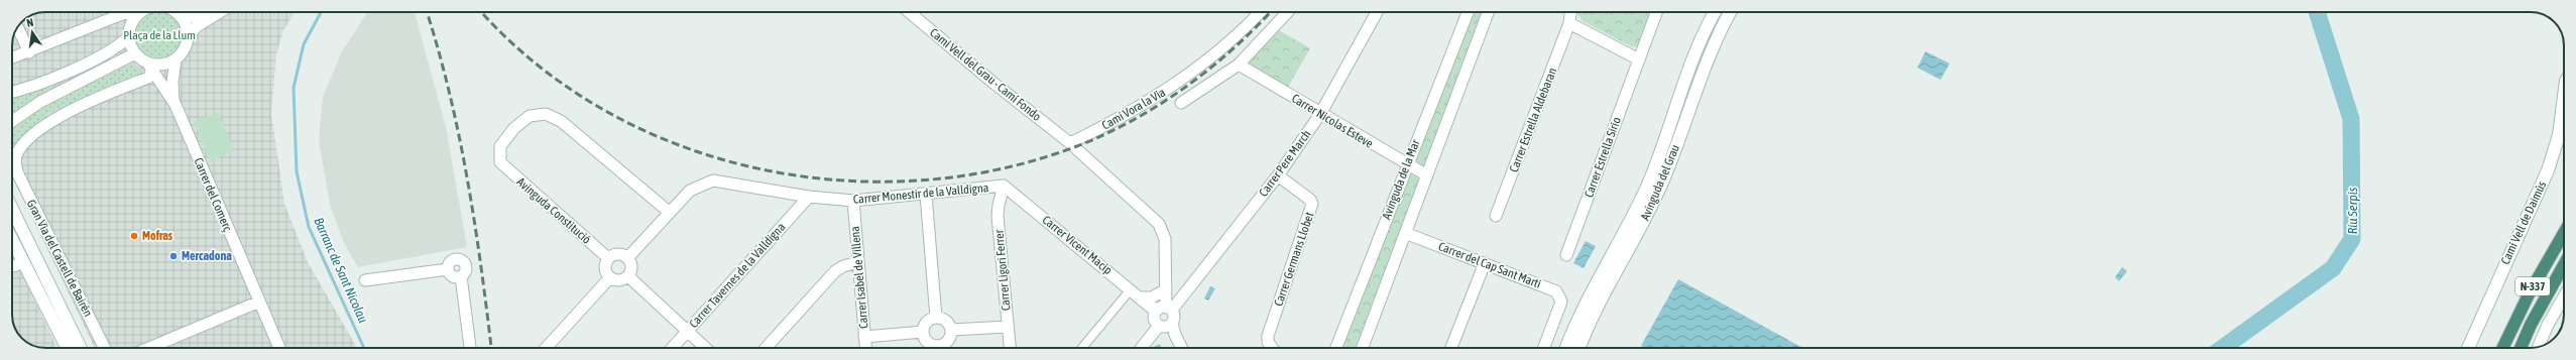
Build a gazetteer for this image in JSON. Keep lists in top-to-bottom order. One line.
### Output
{"streets":{"highway":["N-337"],"main road":["Avinguda del Grau","Camí Vell de Daimús","Gran Via del Castell de Bairén"],"street":["Camí Vell del Grau - Camí Fondo","Camí Vora la Via","Carrer Estrella Aldebaran","Carrer Nicolas Esteve","Carrer Estrella Sirio","Carrer Pere March","Avinguda de la Mar","Carrer Monestir de la Valldigna","Carrer del Comerç","Avinguda Constitució","Carrer Vicent Macip","Carrer Germans Llobet","Carrer del Cap Sant Martí","Carrer Ligori Ferrer","Carrer Tavernes de la Valldigna","Carrer Isabel de Villena"]},"crossings":[["Camí Vell del Grau - Camí Fondo","Camí Vora la Via"],["Carrer Nicolas Esteve","Carrer Pere March"],["Carrer Nicolas Esteve","Avinguda de la Mar"],["Carrer Pere March","Carrer Vicent Macip"],["Carrer Pere March","Carrer Germans Llobet"],["Avinguda de la Mar","Carrer del Cap Sant Martí"],["Carrer Monestir de la Valldigna","Avinguda Constitució"],["Carrer Monestir de la Valldigna","Carrer Vicent Macip"],["Carrer Monestir de la Valldigna","Carrer Ligori Ferrer"],["Carrer Monestir de la Valldigna","Carrer Tavernes de la Valldigna"],["Carrer Monestir de la Valldigna","Carrer Isabel de Villena"],["Carrer del Comerç","Gran Via del Castell de Bairén"],["Carrer Vicent Macip","Carrer Ligori Ferrer"]],"water":["Riu Serpis","Barranc de Sant Nicolau"],"parks":["Plaça de la Llum"],"places":["Mofras","Mercadona"],"north":"top"}
